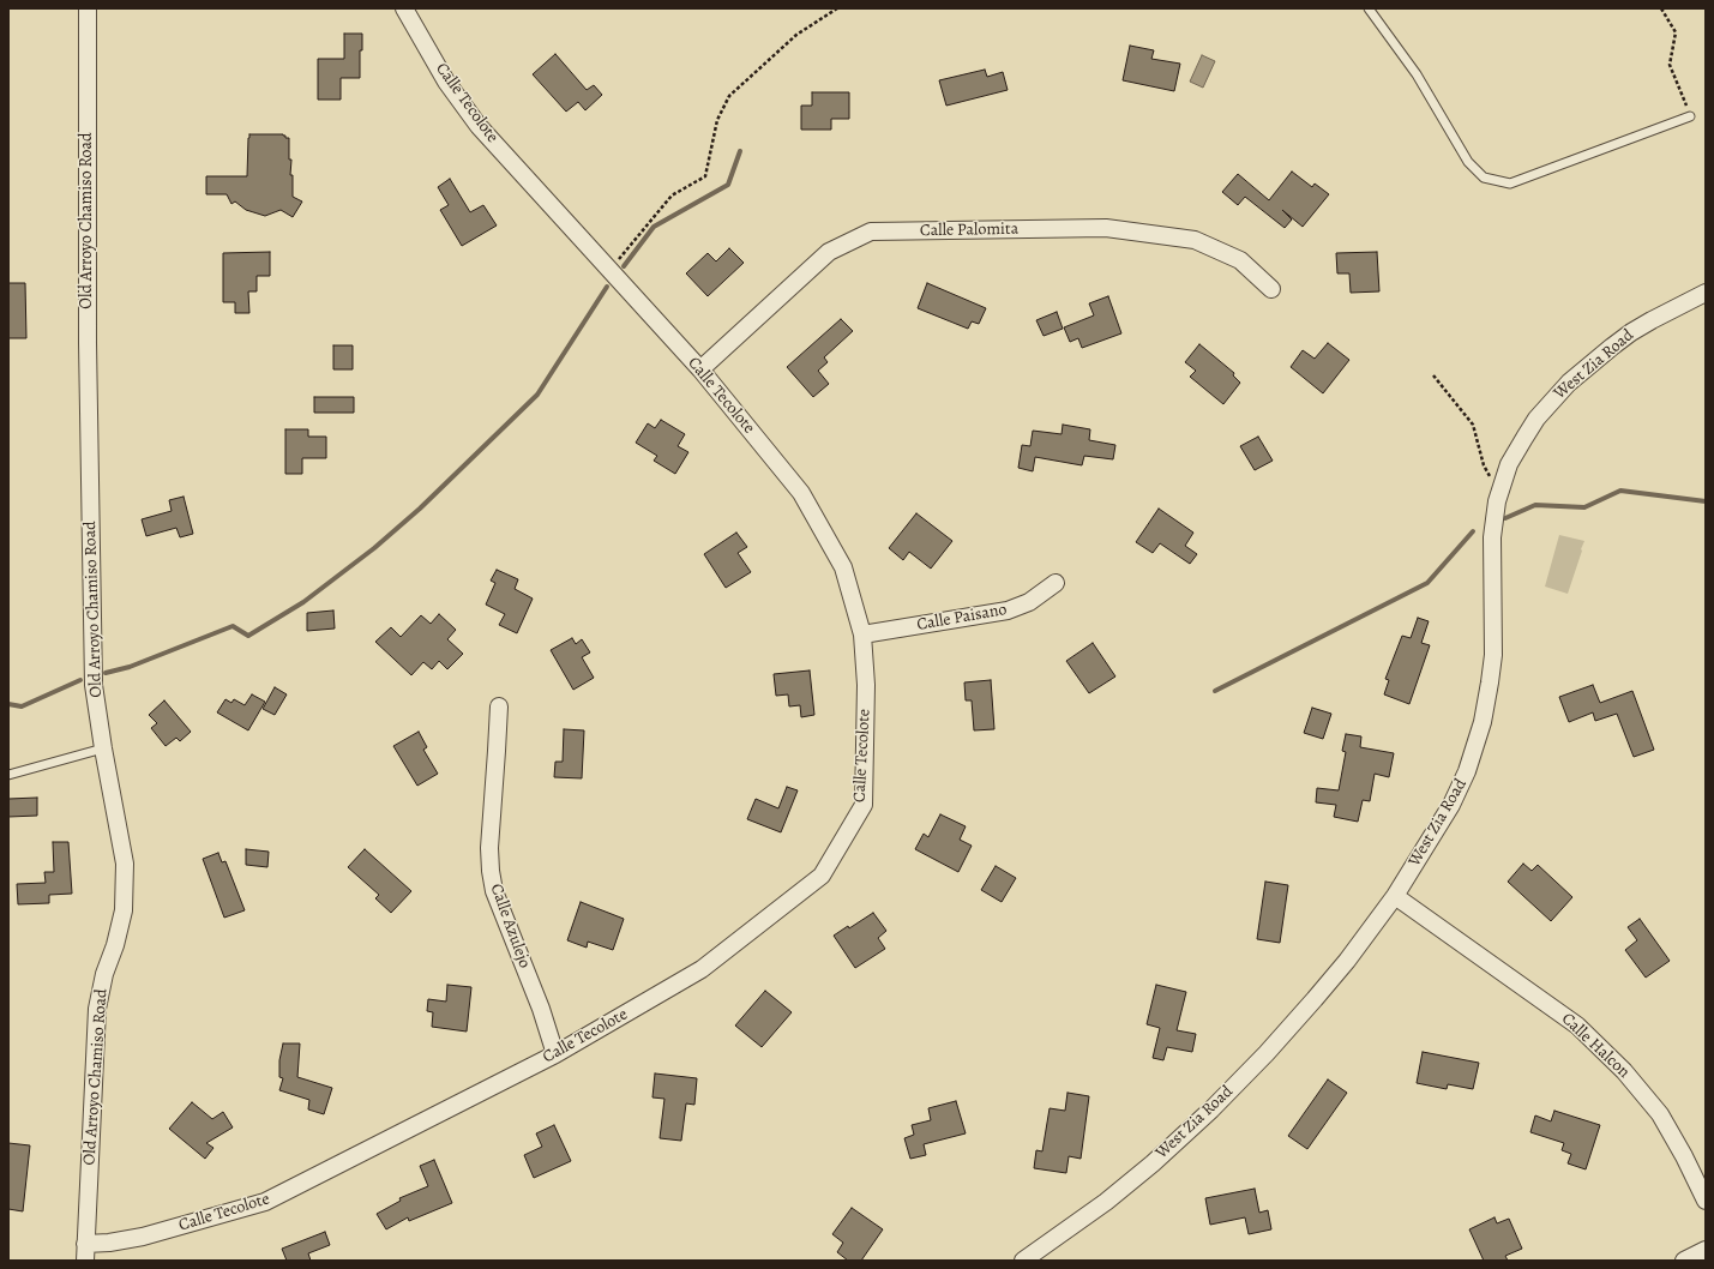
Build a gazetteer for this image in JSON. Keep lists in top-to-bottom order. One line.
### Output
{"streets":{"street":["Calle Tecolote","Old Arroyo Chamiso Road","Calle Palomita","West Zia Road","Calle Paisano","Calle Azulejo","Calle Halcon"]},"crossings":[["Calle Tecolote","Old Arroyo Chamiso Road"],["Calle Tecolote","Calle Palomita"],["Calle Tecolote","Calle Paisano"],["Calle Tecolote","Calle Azulejo"],["West Zia Road","Calle Halcon"]]}
